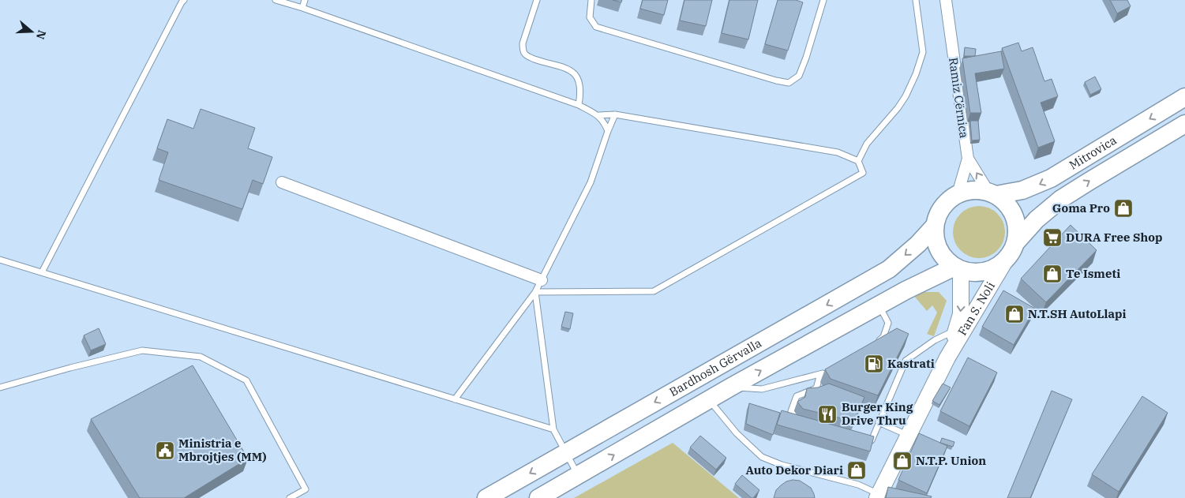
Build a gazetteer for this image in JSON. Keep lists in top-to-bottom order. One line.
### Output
{"streets":{"highway":["Mitrovica","Bardhosh Gërvalla"],"main road":["Fan S. Noli"],"street":["Ramiz Cërnica"]},"crossings":[["Ramiz Cërnica","Mitrovica"],["Ramiz Cërnica","Fan S. Noli"],["Ramiz Cërnica","Bardhosh Gërvalla"],["Mitrovica","Fan S. Noli"],["Mitrovica","Bardhosh Gërvalla"],["Fan S. Noli","Bardhosh Gërvalla"]],"places":{"shop":["Goma Pro","Te Ismeti","N.T.SH AutoLlapi","N.T.P. Union","Auto Dekor Diari"],"supermarket":["DURA Free Shop"],"fuel station":["Kastrati"],"restaurant":["Burger King Drive Thru"],"public building":["Ministria e Mbrojtjes (MM)"]},"north":"right"}
